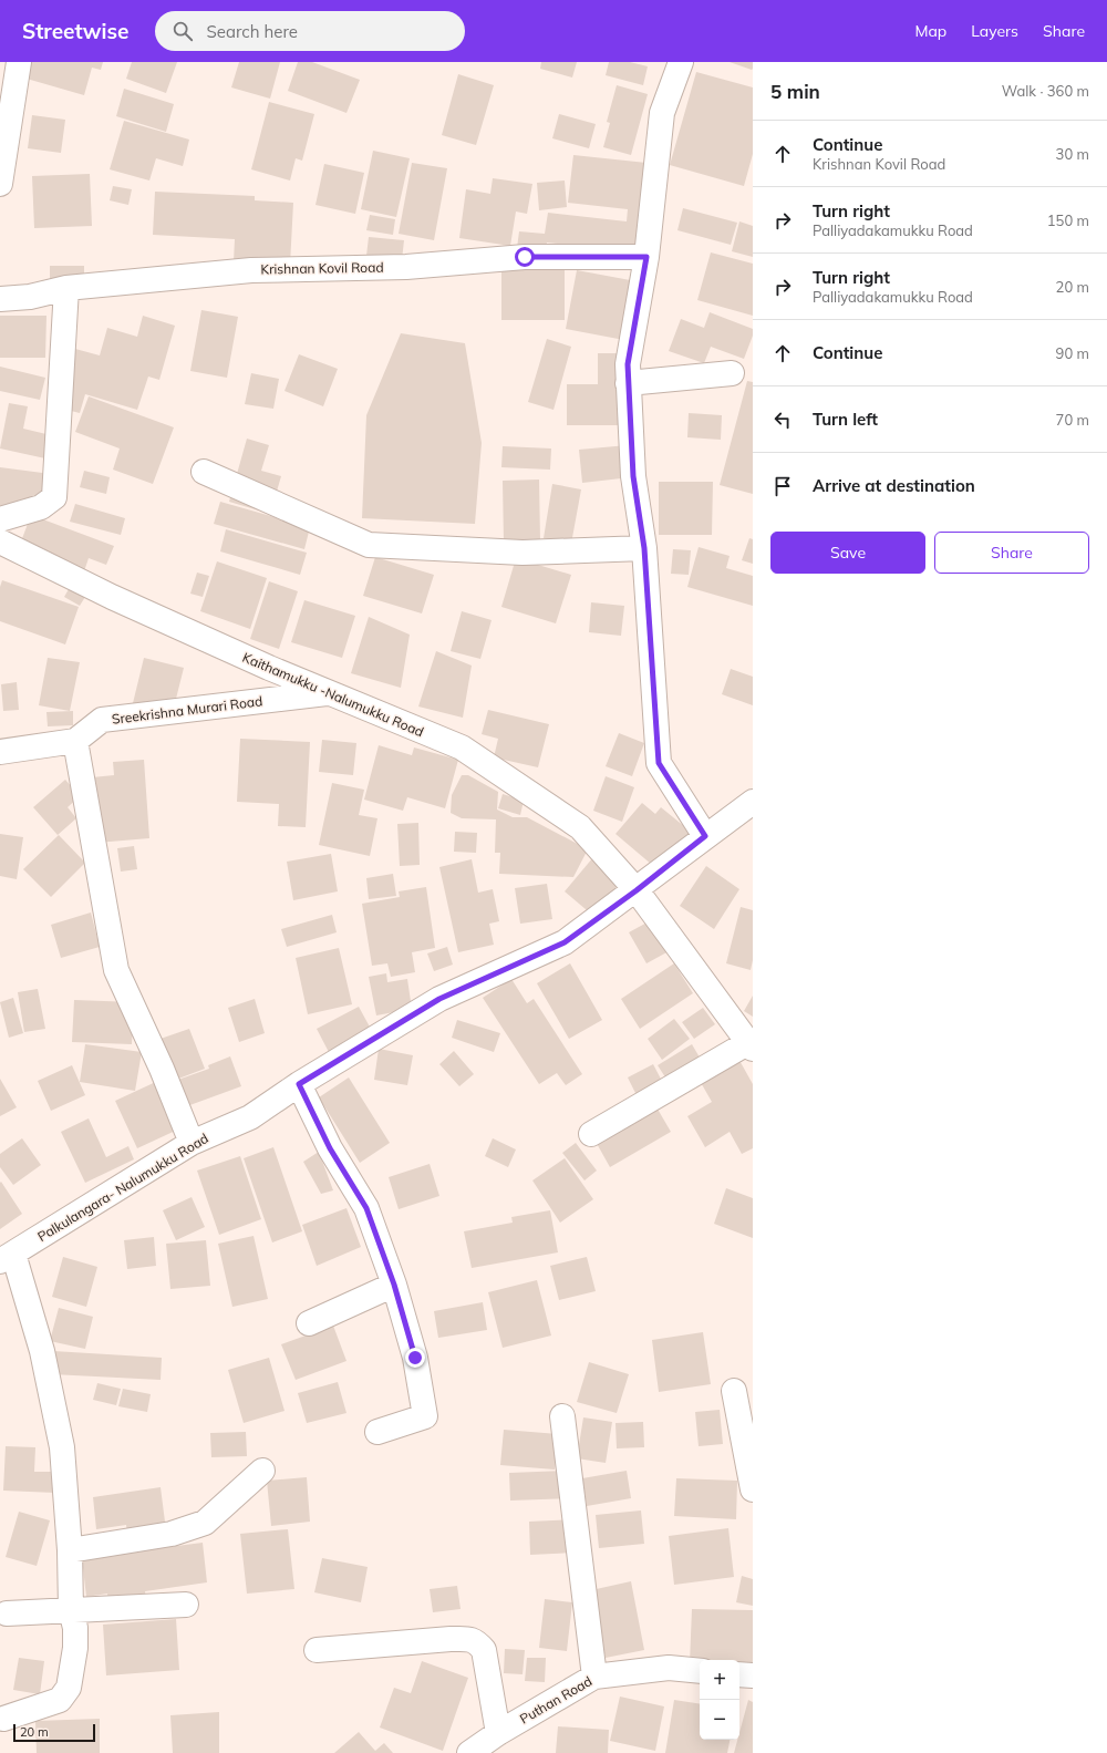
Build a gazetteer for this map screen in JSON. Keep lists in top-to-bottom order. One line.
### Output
{"streets":{"street":["Krishnan Kovil Road","Kaithamukku -Nalumukku Road","Sreekrishna Murari Road","Palkulangara- Nalumukku Road","Puthan Road"]},"crossings":[["Kaithamukku -Nalumukku Road","Sreekrishna Murari Road"],["Kaithamukku -Nalumukku Road","Palkulangara- Nalumukku Road"]],"scale_bar":"20 m","page":{"header":"Streetwise","search":"Search here","nav":["Map","Layers","Share"],"heading":["5 min","Walk · 360 m"],"list":[["Continue","Krishnan Kovil Road","30 m"],["Turn right","Palliyadakamukku Road","150 m"],["Turn right","Palliyadakamukku Road","20 m"],["Continue","90 m"],["Turn left","70 m"],"Arrive at destination"],"buttons":["Save","Share"],"map_buttons":["+","−"],"scale":"20 m"}}
